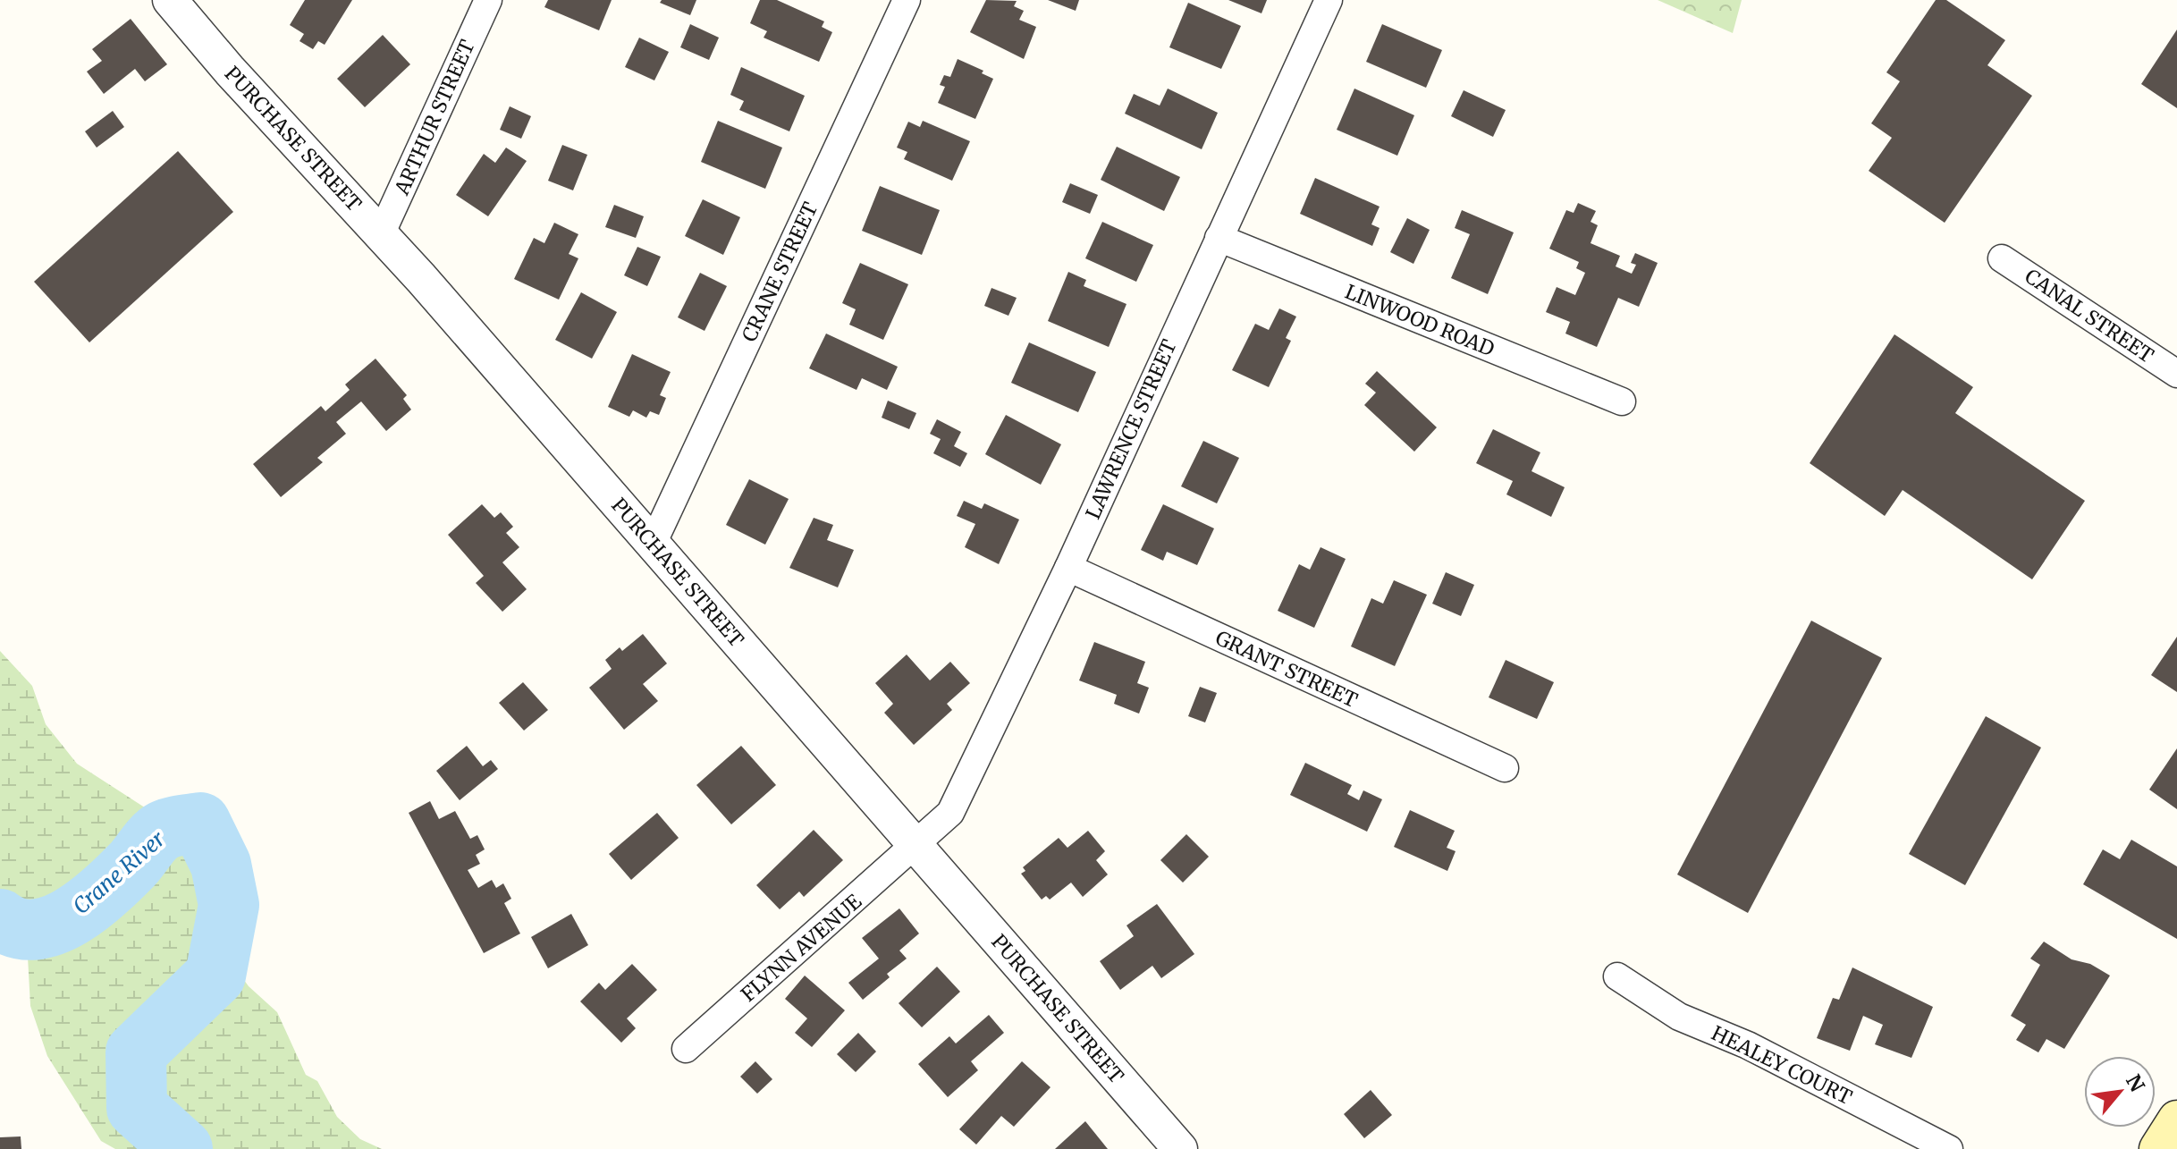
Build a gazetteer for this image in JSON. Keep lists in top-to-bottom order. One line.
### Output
{"streets":{"street":["ARTHUR STREET","PURCHASE STREET","CRANE STREET","CANAL STREET","LINWOOD ROAD","LAWRENCE STREET","GRANT STREET","FLYNN AVENUE","HEALEY COURT"]},"crossings":[["ARTHUR STREET","PURCHASE STREET"],["PURCHASE STREET","CRANE STREET"],["PURCHASE STREET","LAWRENCE STREET"],["PURCHASE STREET","FLYNN AVENUE"],["LINWOOD ROAD","LAWRENCE STREET"],["LAWRENCE STREET","GRANT STREET"],["LAWRENCE STREET","FLYNN AVENUE"]],"water":["Crane River"],"north":"top right"}
